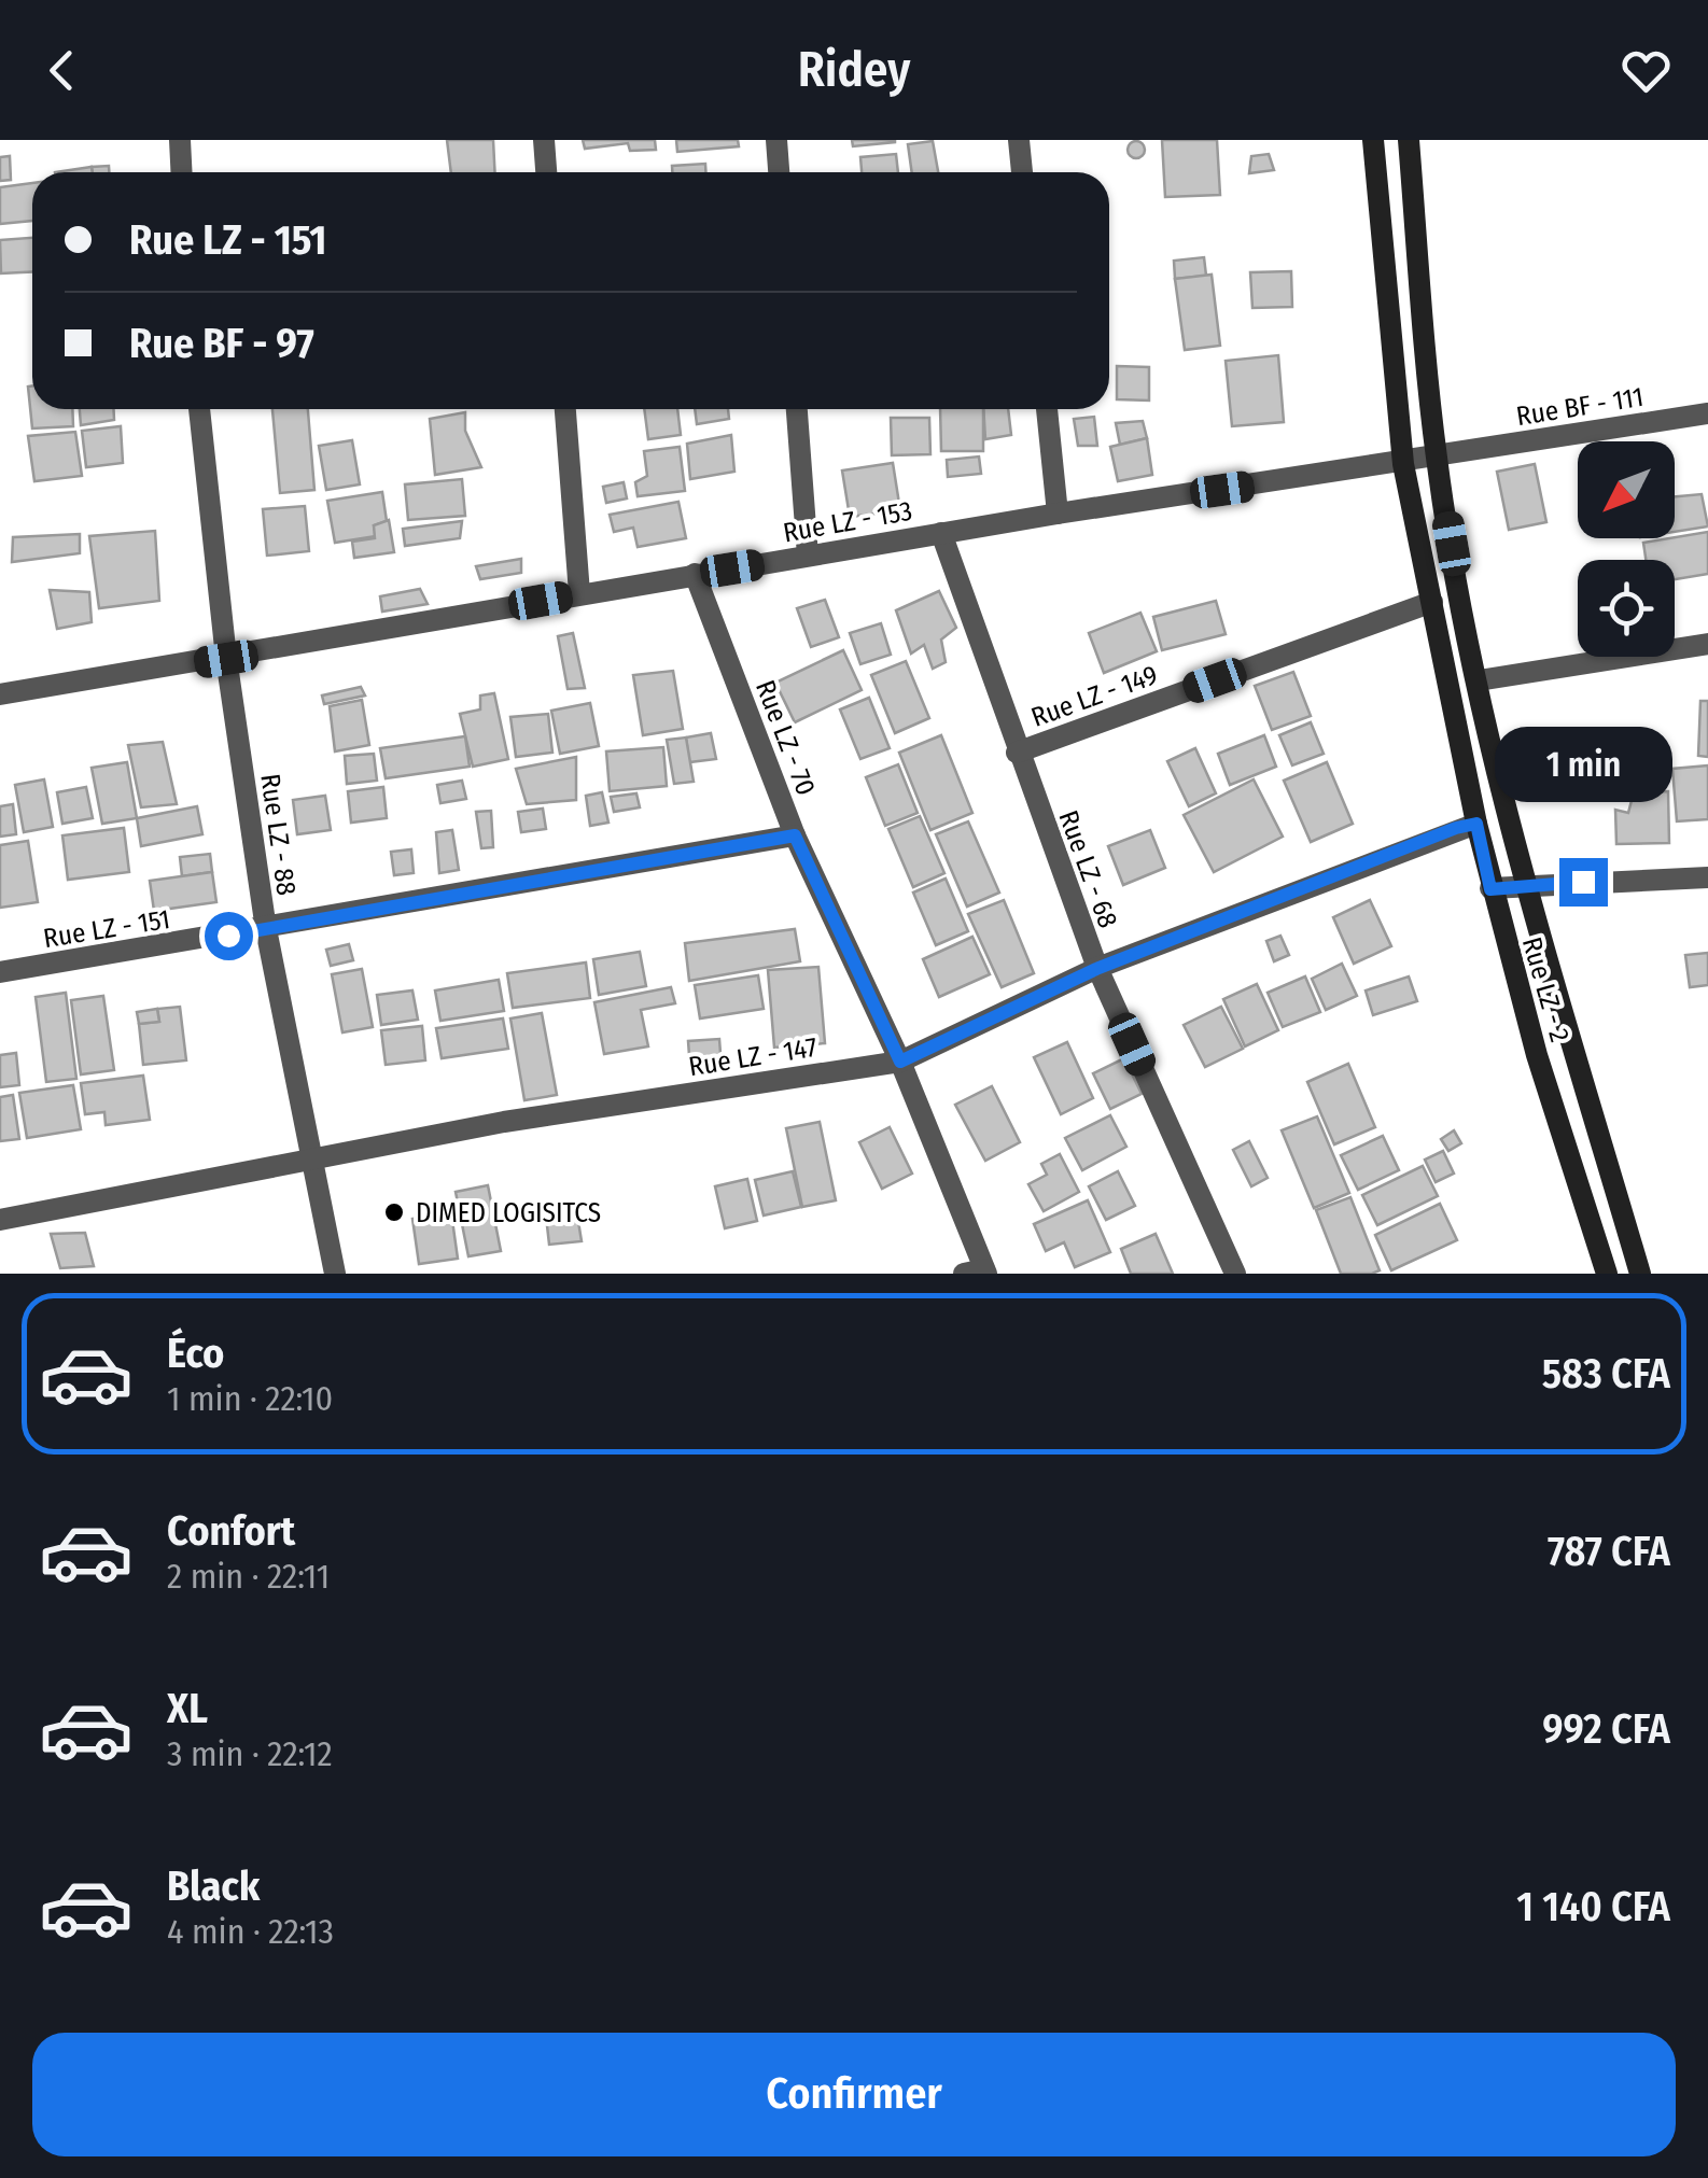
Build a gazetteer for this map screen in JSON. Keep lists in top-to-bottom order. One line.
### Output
{"streets":{"main road":["Rue LZ - 2"],"street":["Rue BF - 111","Rue LZ - 153","Rue LZ - 149","Rue LZ - 70","Rue LZ - 88","Rue LZ - 68","Rue LZ - 151","Rue LZ - 147"]},"crossings":[["Rue BF - 111","Rue LZ - 153"],["Rue BF - 111","Rue LZ - 2"],["Rue LZ - 153","Rue LZ - 70"],["Rue LZ - 153","Rue LZ - 88"],["Rue LZ - 153","Rue LZ - 68"],["Rue LZ - 153","Rue LZ - 2"],["Rue LZ - 149","Rue LZ - 68"],["Rue LZ - 149","Rue LZ - 2"],["Rue LZ - 70","Rue LZ - 151"],["Rue LZ - 70","Rue LZ - 147"],["Rue LZ - 88","Rue LZ - 151"],["Rue LZ - 88","Rue LZ - 147"],["Rue LZ - 68","Rue LZ - 147"],["Rue LZ - 2","Rue LZ - 147"]],"places":["DIMED LOGISITCS"],"north":"bottom left","page":{"header":"Ridey","banner":["Rue LZ - 151","Rue BF - 97"],"bubble":"1 min","list":[{"name":"Éco","note":"1 min · 22:10","value":"583 CFA"},{"name":"Confort","note":"2 min · 22:11","value":"787 CFA"},{"name":"XL","note":"3 min · 22:12","value":"992 CFA"},{"name":"Black","note":"4 min · 22:13","value":"1 140 CFA"}],"buttons":"Confirmer"}}
